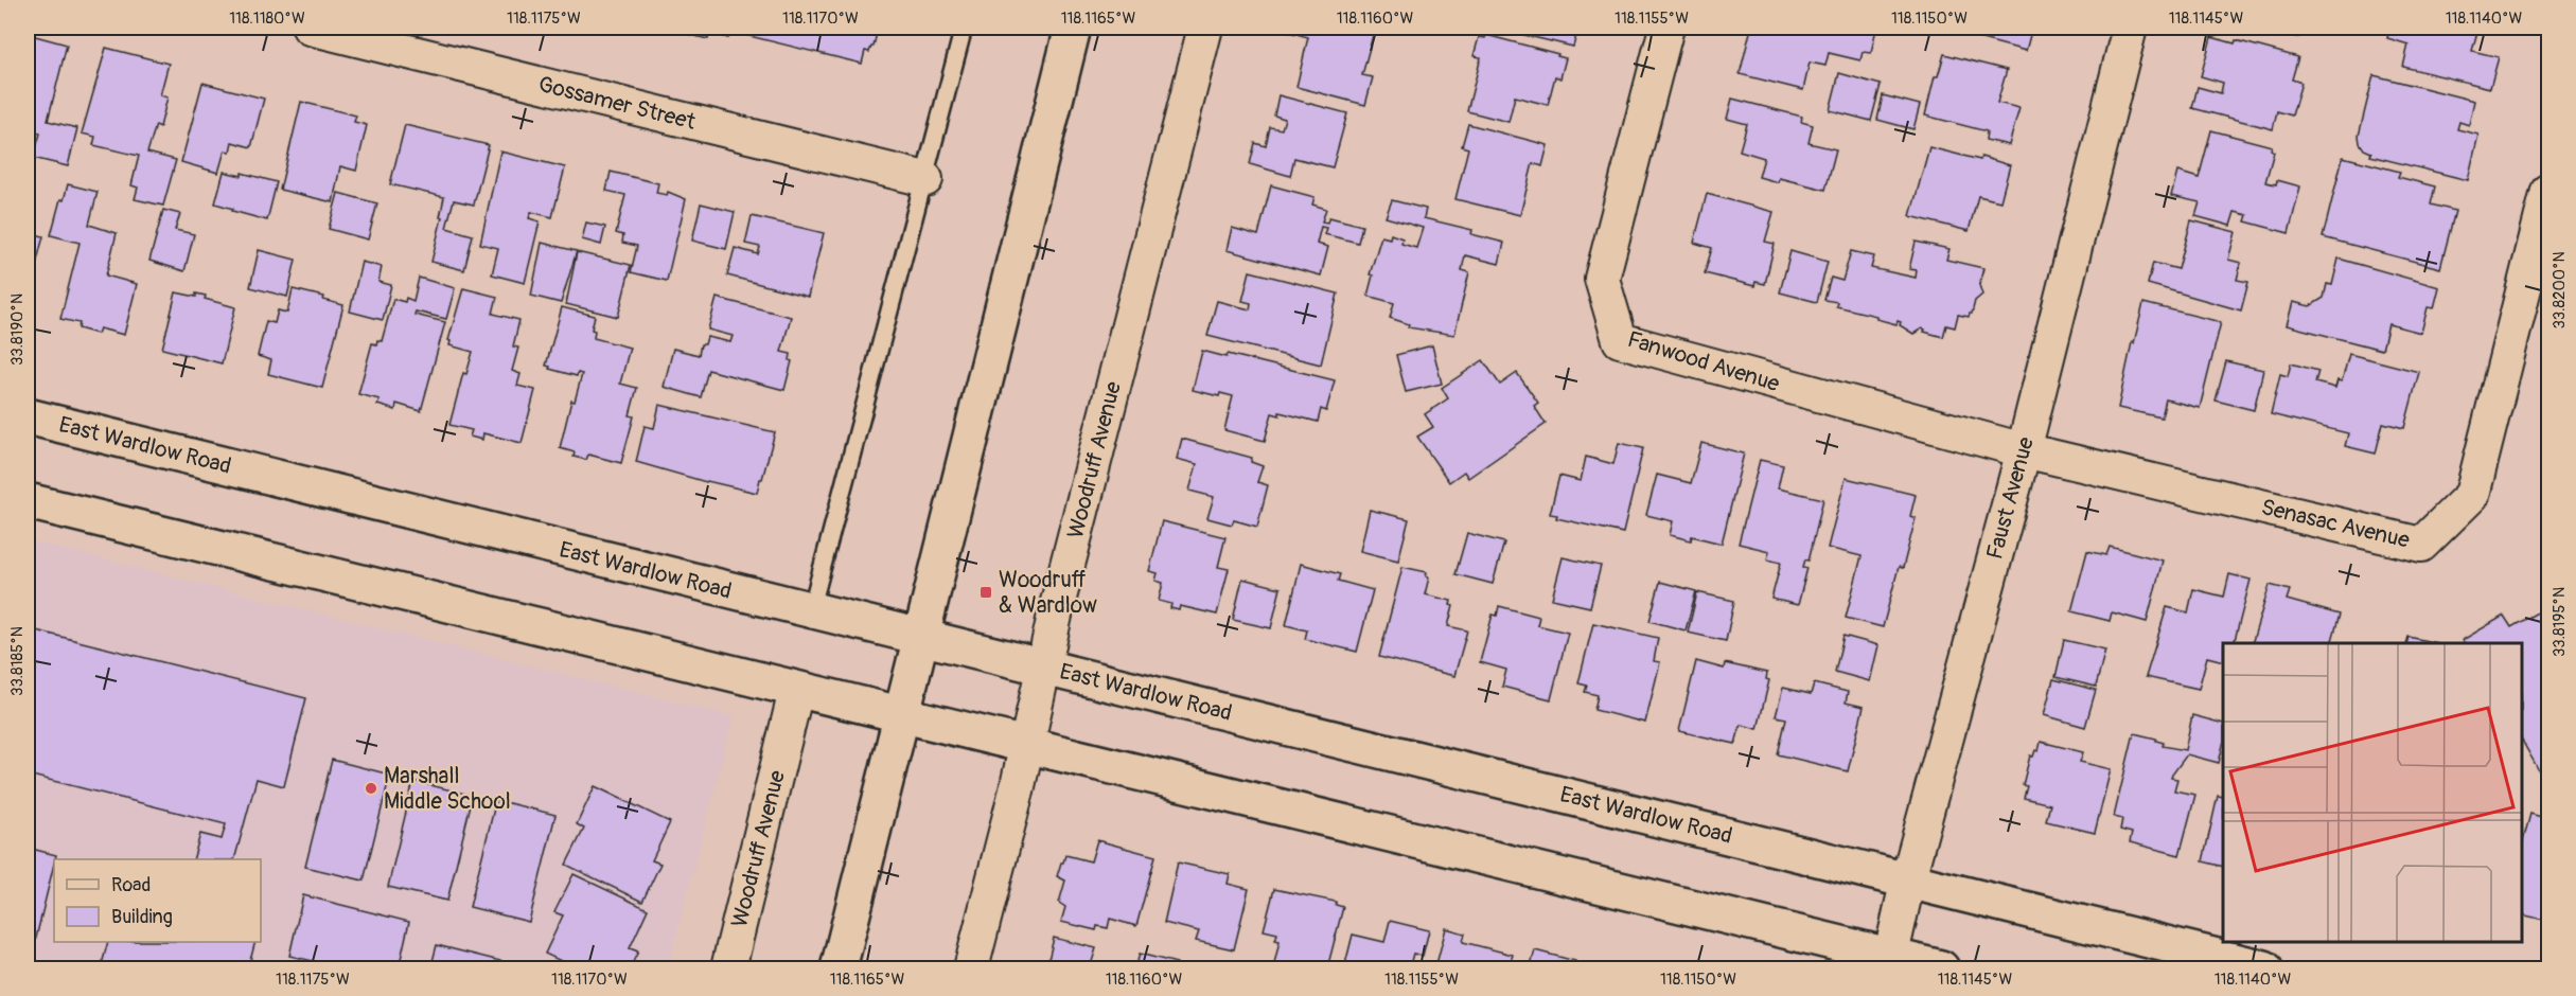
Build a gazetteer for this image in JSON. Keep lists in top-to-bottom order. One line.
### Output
{"streets":{"main road":["East Wardlow Road"],"street":["Gossamer Street","Fanwood Avenue","Woodruff Avenue","Faust Avenue","Senasac Avenue"]},"crossings":[["Fanwood Avenue","Faust Avenue"],["Fanwood Avenue","Senasac Avenue"],["East Wardlow Road","Woodruff Avenue"],["East Wardlow Road","Faust Avenue"],["Faust Avenue","Senasac Avenue"]],"places":{"transit":["Woodruff & Wardlow"],"other":["Marshall Middle School"]},"legend":["Road","Building"],"coordinates":["118.1180°W","118.1175°W","118.1170°W","118.1165°W","118.1160°W","118.1155°W","118.1150°W","118.1145°W","118.1140°W","33.8200°N","33.8190°N","33.8195°N","33.8185°N"]}
